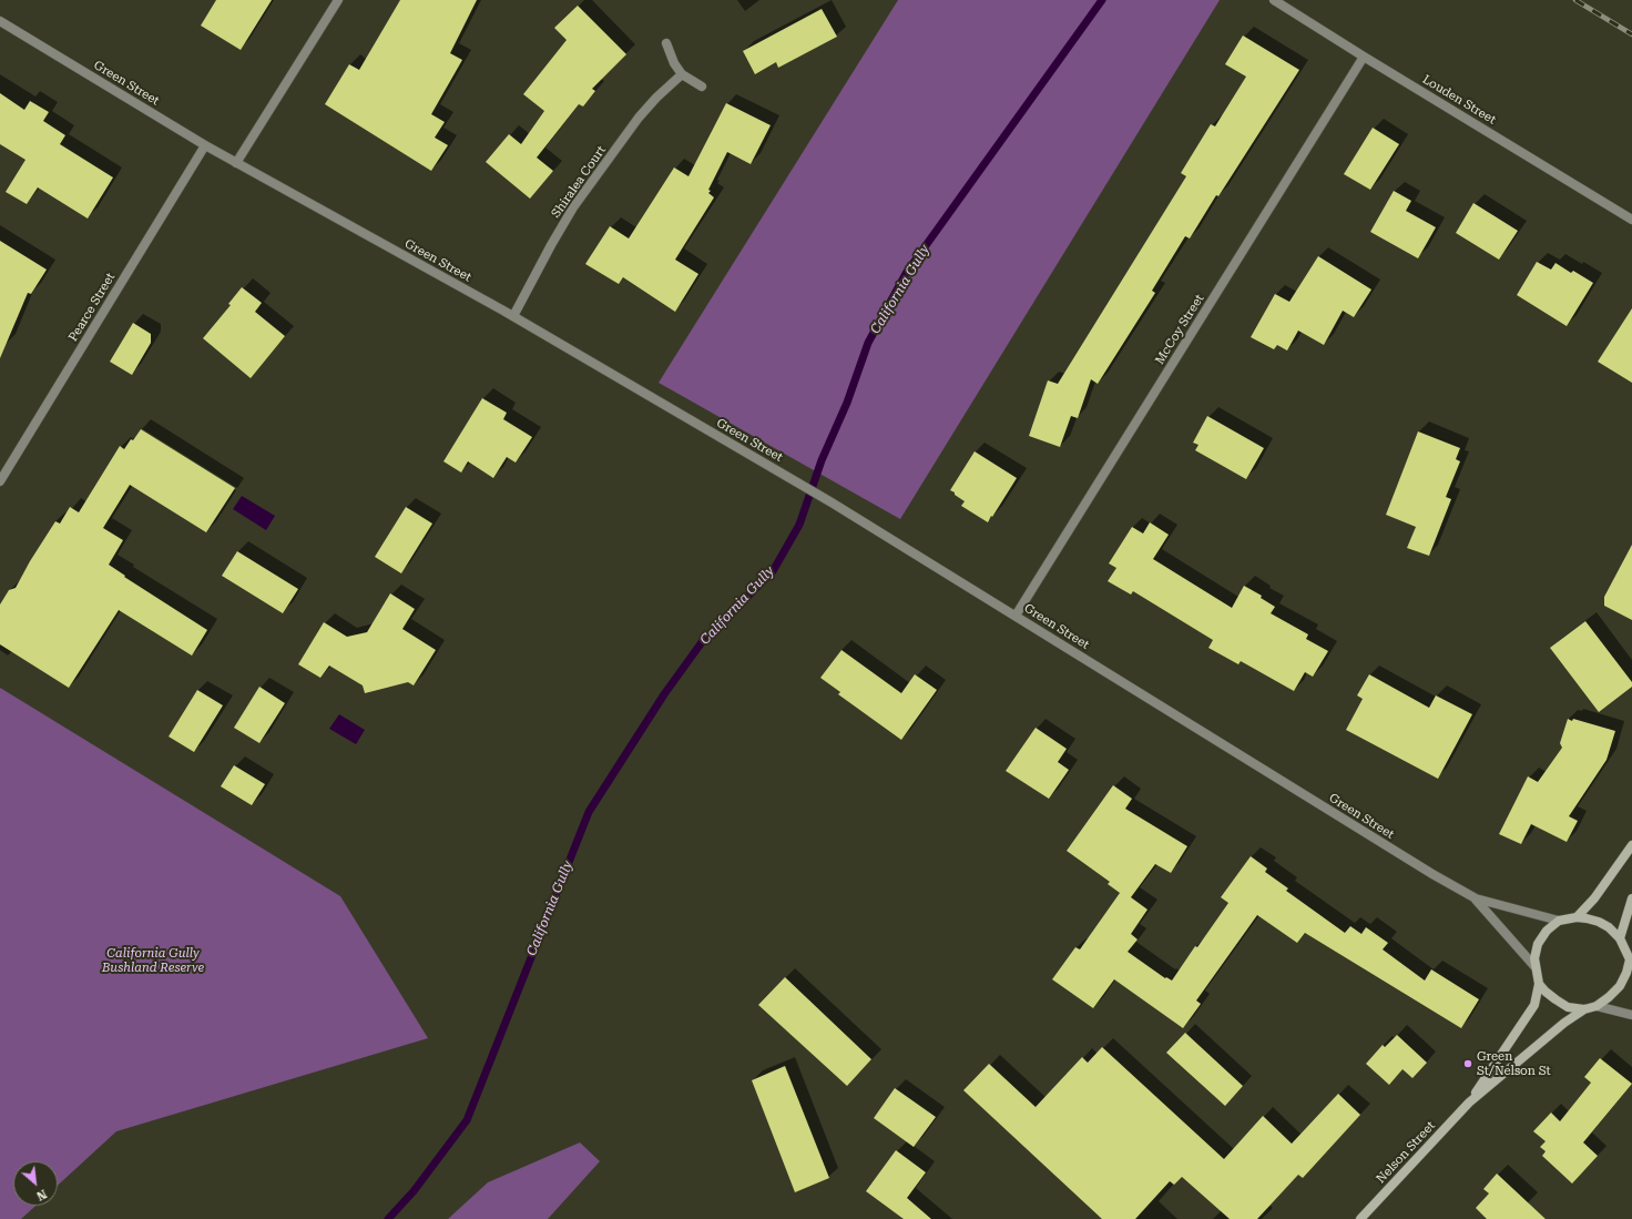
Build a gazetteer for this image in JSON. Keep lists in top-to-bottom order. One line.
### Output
{"streets":{"street":["Green Street","Louden Street","Shiralea Court","Pearce Street","McCoy Street","Nelson Street"]},"crossings":[["Green Street","Shiralea Court"],["Green Street","Pearce Street"],["Green Street","McCoy Street"],["Green Street","Nelson Street"],["Louden Street","McCoy Street"]],"water":["California Gully"],"parks":["California Gully Bushland Reserve"],"places":["Green St/Nelson St"],"north":"bottom right"}
